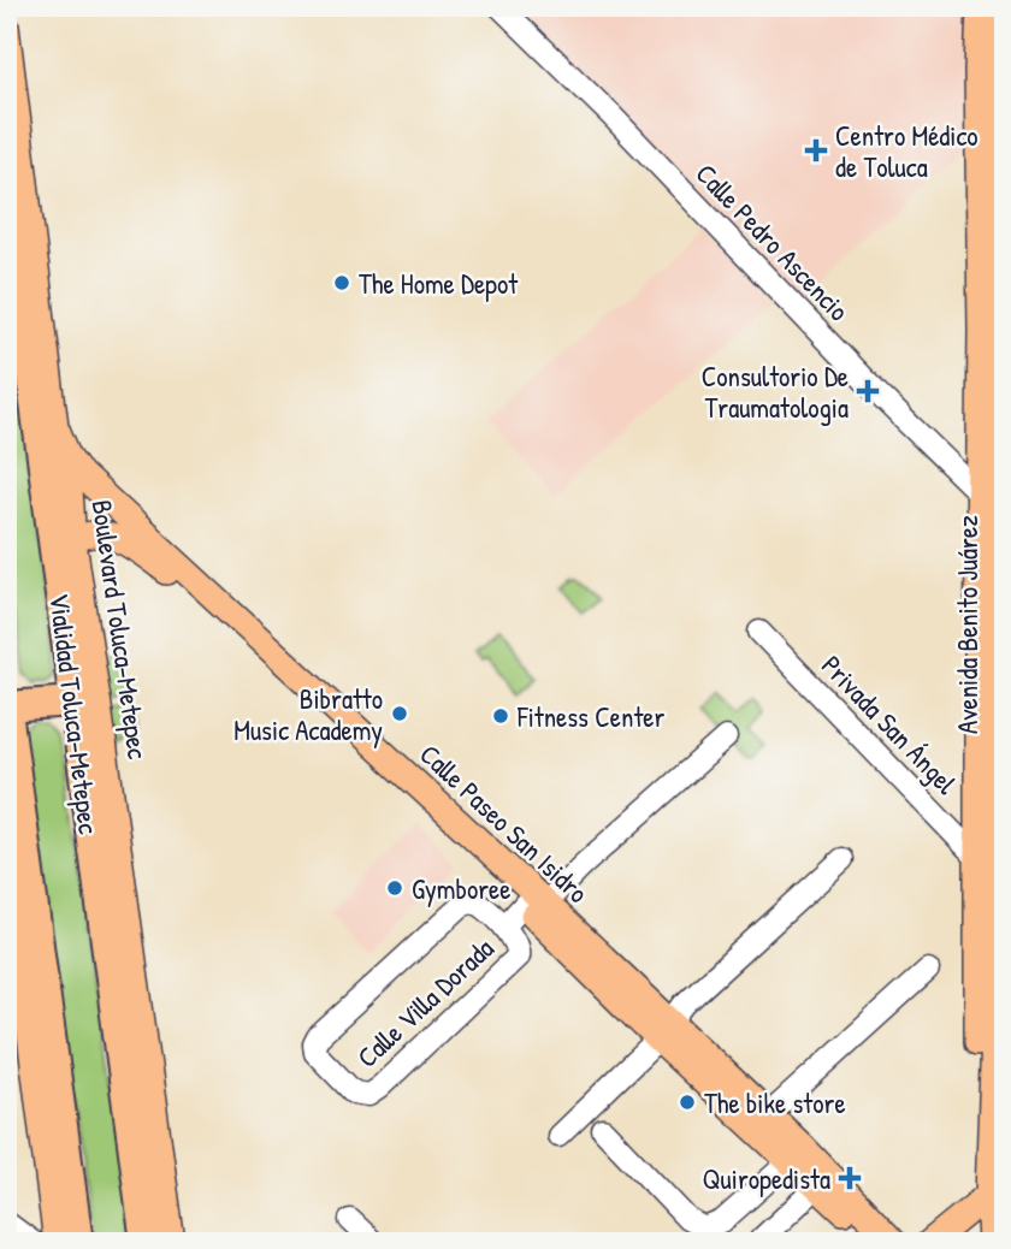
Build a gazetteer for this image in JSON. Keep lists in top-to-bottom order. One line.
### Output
{"streets":{"highway":["Vialidad Toluca-Metepec"],"main road":["Avenida Benito Juárez","Boulevard Toluca-Metepec","Calle Paseo San Isidro"],"street":["Calle Pedro Ascencio","Privada San Ángel","Calle Villa Dorada"]},"crossings":[["Calle Pedro Ascencio","Avenida Benito Juárez"],["Avenida Benito Juárez","Privada San Ángel"],["Boulevard Toluca-Metepec","Vialidad Toluca-Metepec"],["Boulevard Toluca-Metepec","Calle Paseo San Isidro"],["Calle Paseo San Isidro","Calle Villa Dorada"]],"places":{"health":["Centro Médico de Toluca","Consultorio De Traumatologia","Quiropedista"],"other":["The Home Depot","Bibratto Music Academy","Fitness Center","Gymboree","The bike store"]}}
